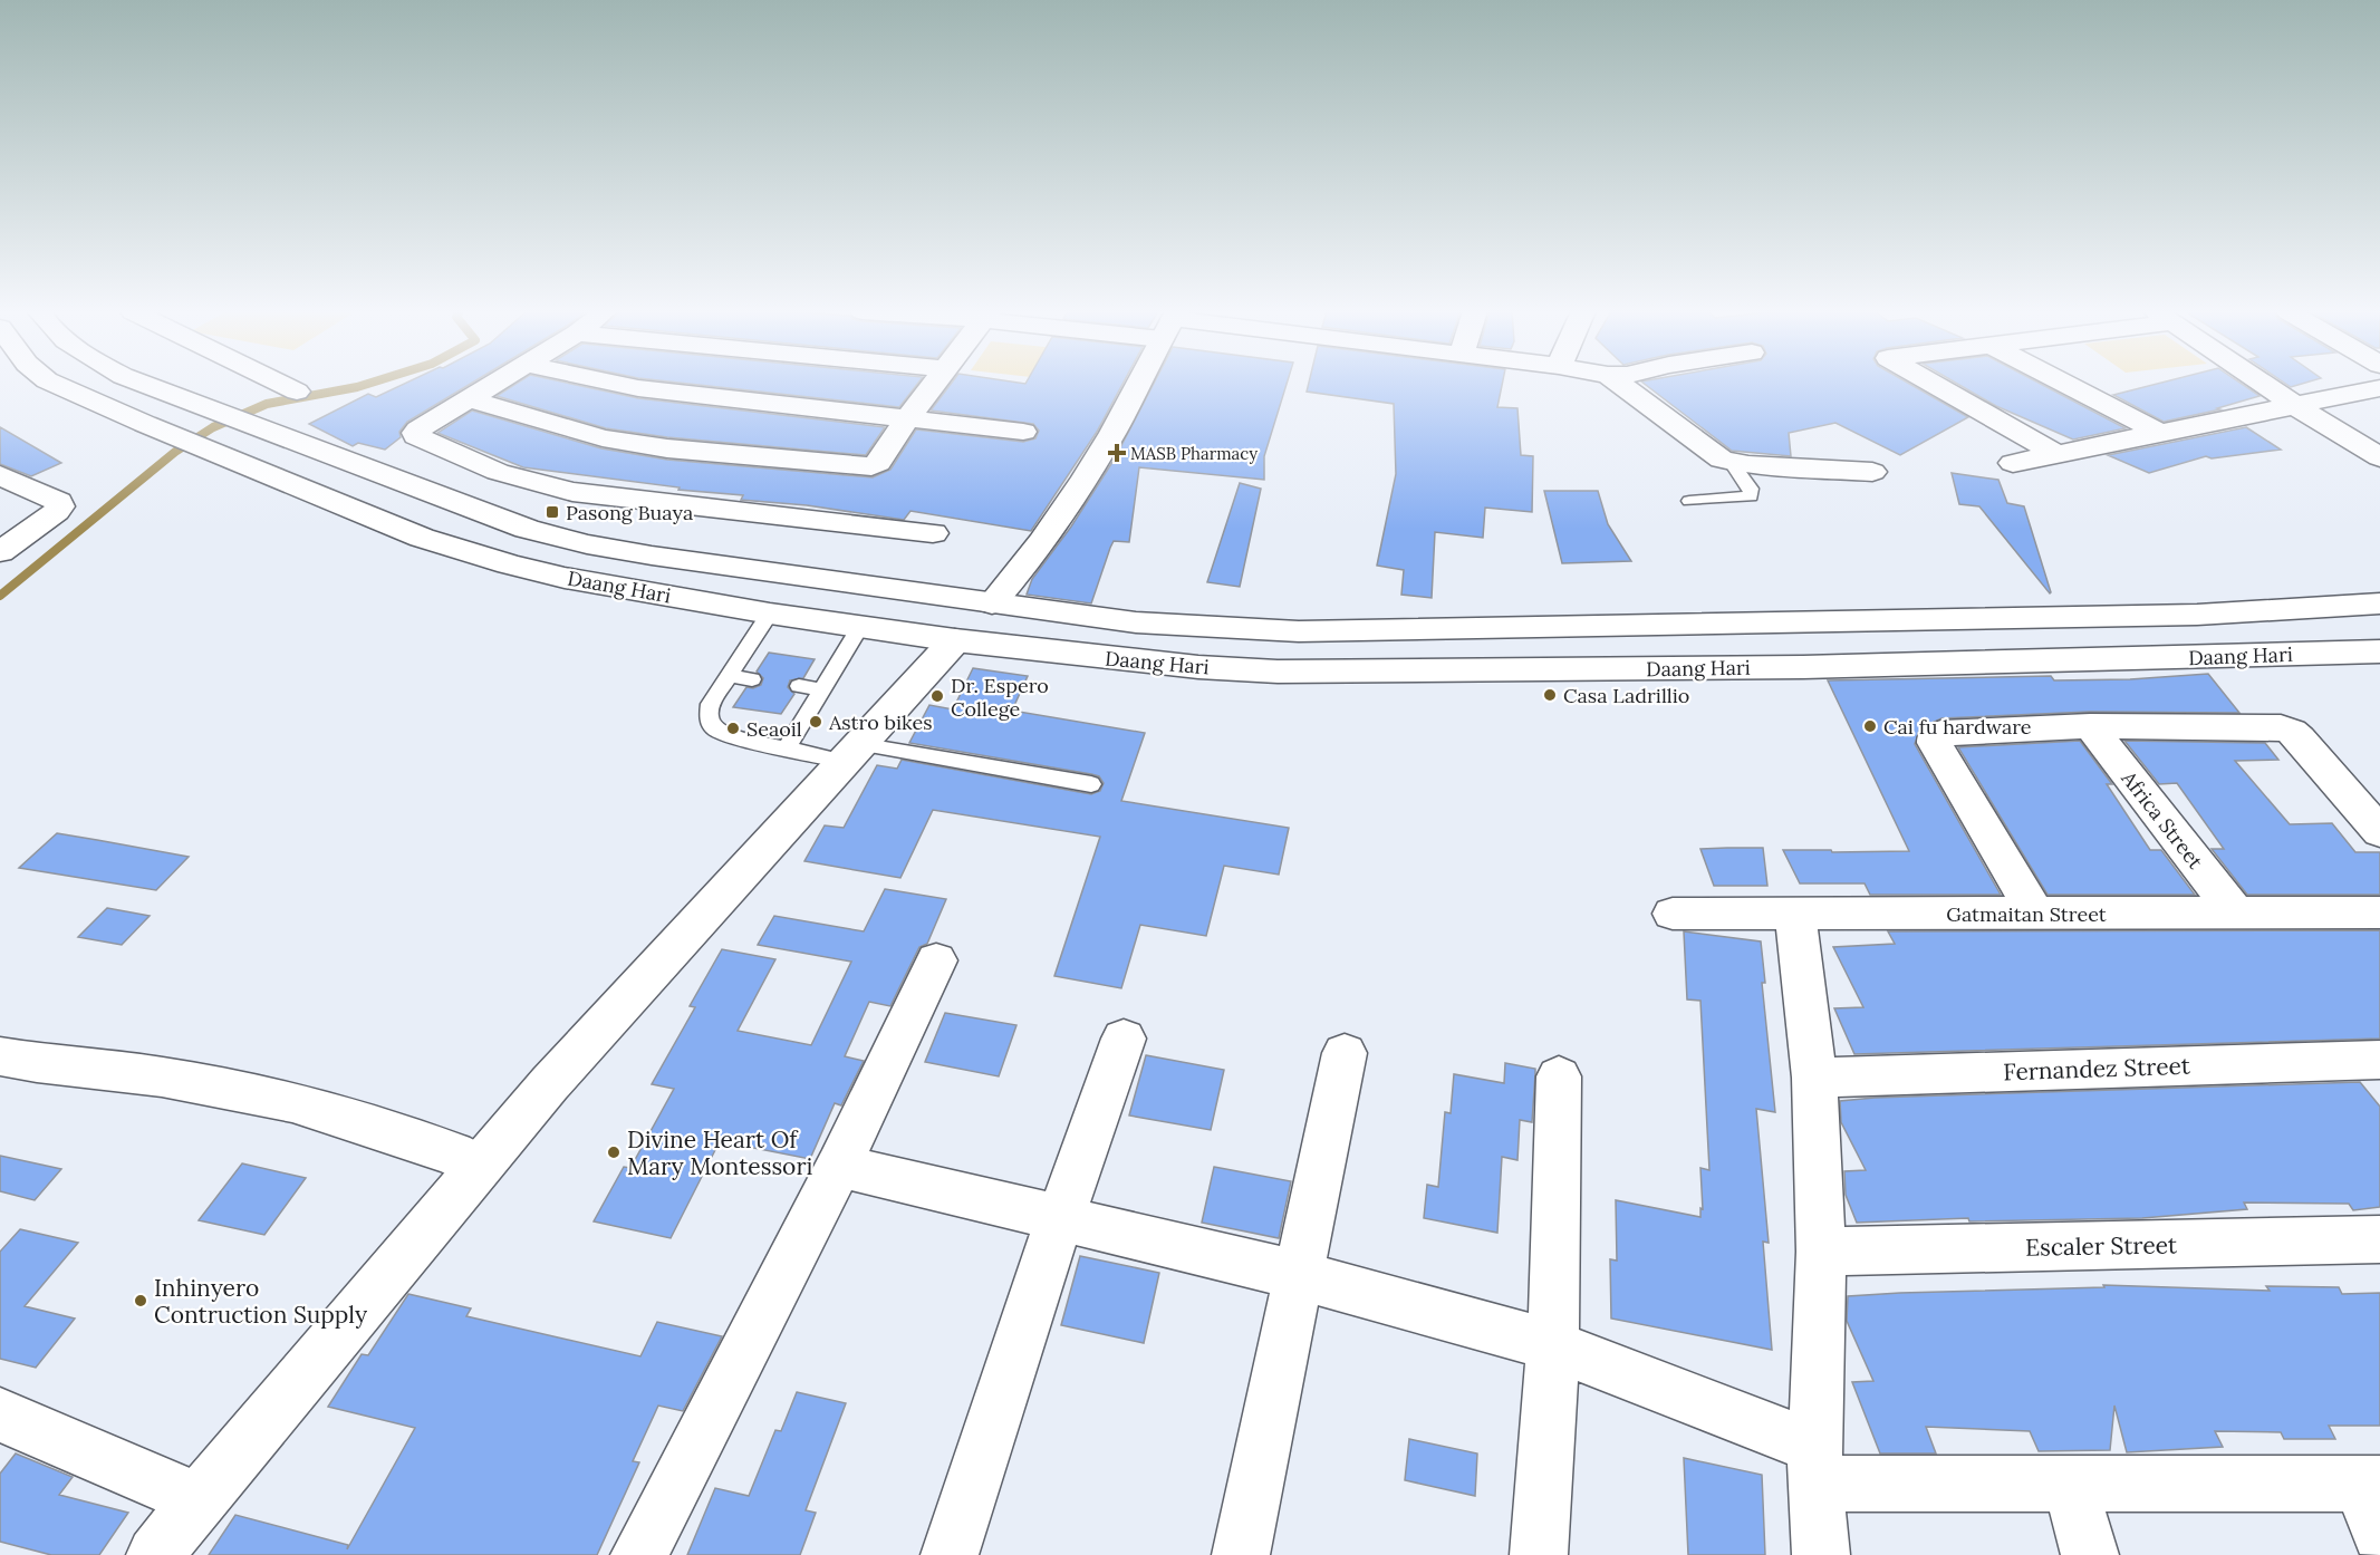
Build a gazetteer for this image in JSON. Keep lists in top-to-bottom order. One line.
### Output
{"streets":{"street":["Daang Hari","Africa Street","Gatmaitan Street","Fernandez Street","Escaler Street"]},"crossings":[["Africa Street","Gatmaitan Street"]],"places":{"health":["MASB Pharmacy"],"transit":["Pasong Buaya"],"other":["Casa Ladrillio","Dr. Espero College","Astro bikes","Cai fu hardware","Seaoil","Divine Heart Of Mary Montessori","Inhinyero Contruction Supply"]}}
